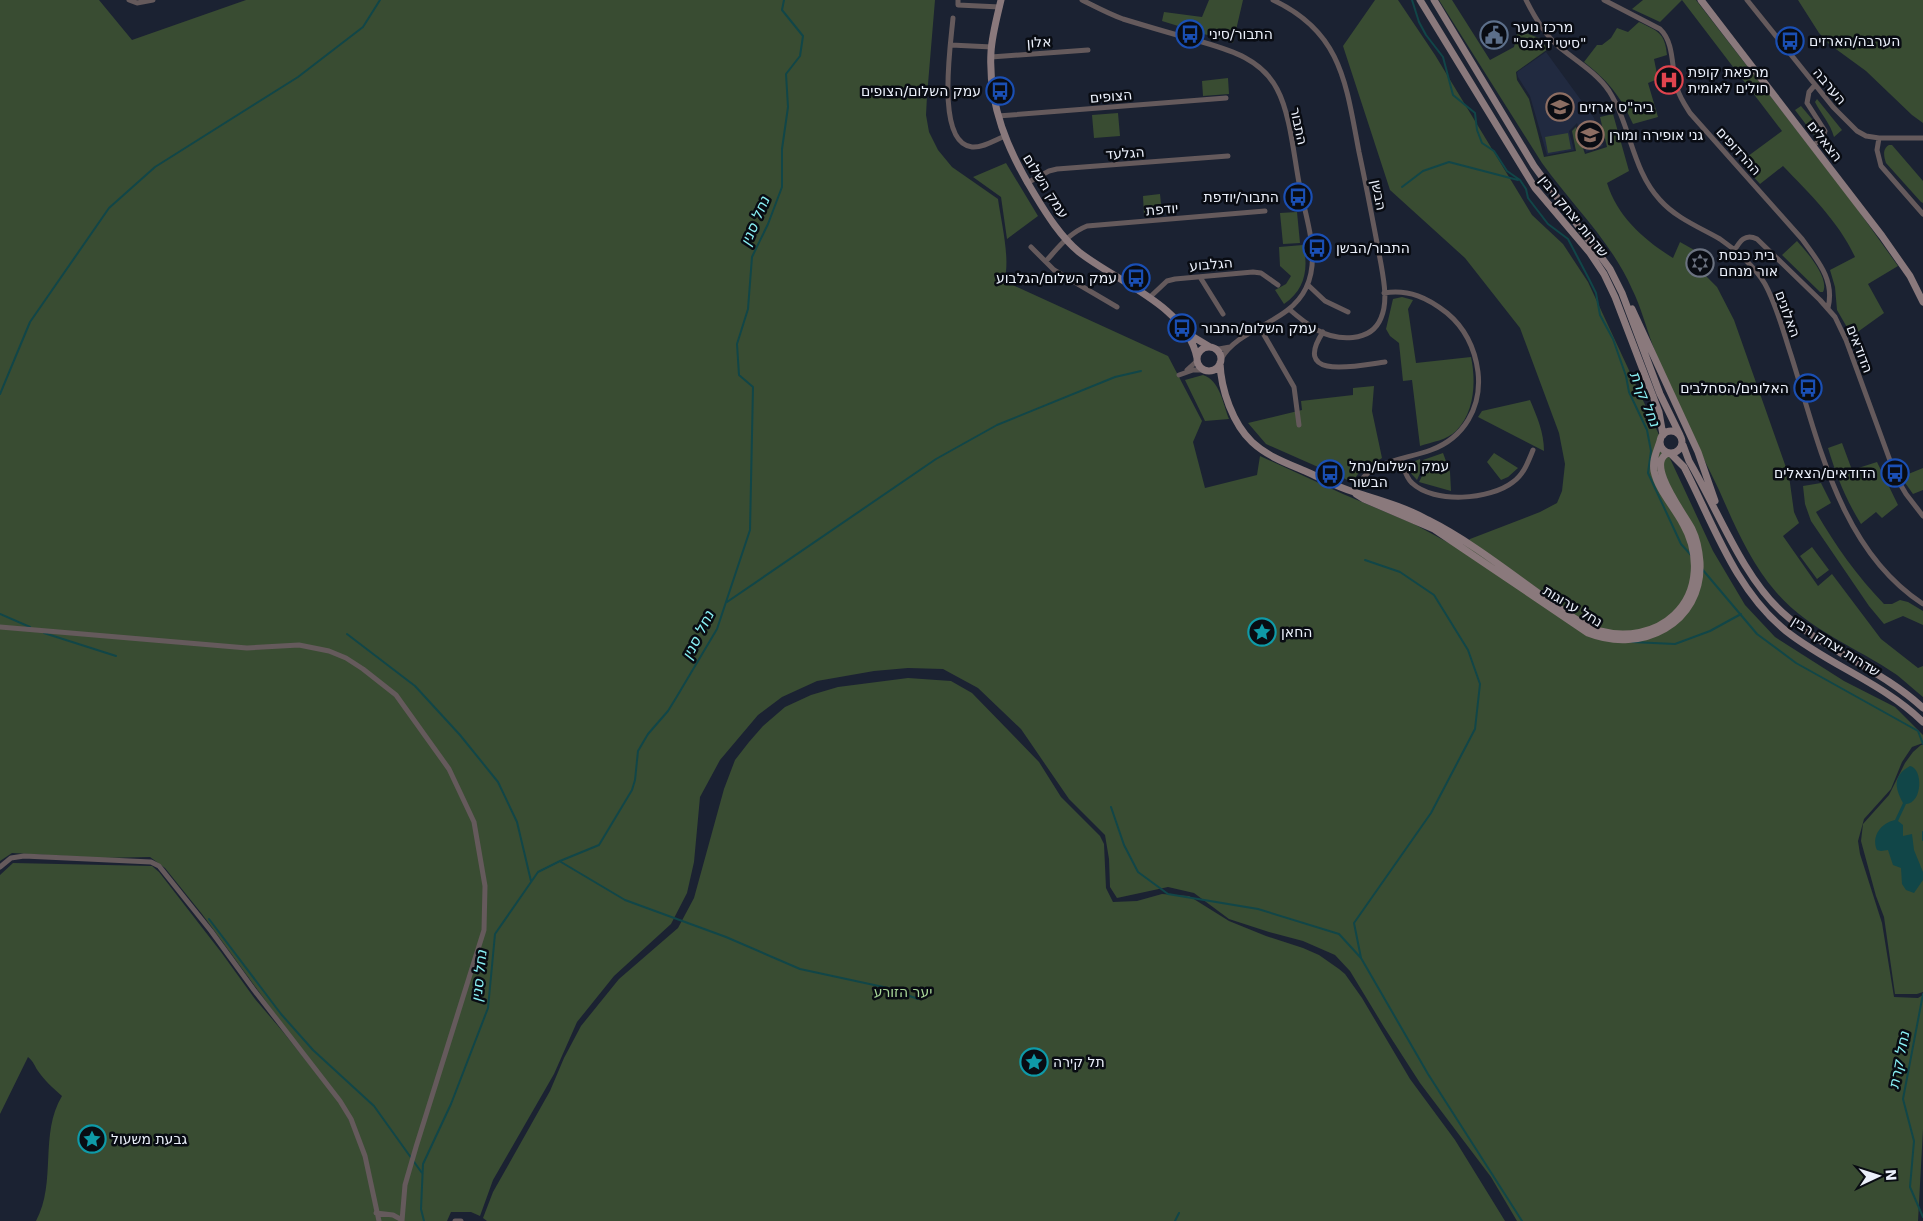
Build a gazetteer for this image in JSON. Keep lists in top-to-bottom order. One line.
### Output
{"streets":{"street":["אלון","הערבה","הצופים","התבור","הצאלים","ההרדופים","הגלעד","עמק השלום","הבשן","יודפת","שדרות יצחק רבין","הגלבוע","האלונים","הדודאים","נחל ערוגות"]},"crossings":[["אלון","עמק השלום"],["הצופים","עמק השלום"],["התבור","עמק השלום"],["התבור","הבשן"],["התבור","נחל ערוגות"],["ההרדופים","הדודאים"],["הגלעד","עמק השלום"],["עמק השלום","יודפת"],["עמק השלום","הגלבוע"],["עמק השלום","נחל ערוגות"],["שדרות יצחק רבין","נחל ערוגות"],["האלונים","הדודאים"]],"water":["נחל סנין","נחל קרת"],"parks":["יער הזורע"],"places":{"bus stop":["התבור/סיני","הערבה/הארזים","עמק השלום/הצופים","התבור/יודפת","התבור/הבשן","עמק השלום/הגלבוע","עמק השלום/התבור","האלונים/הסחלבים","הדודאים/הצאלים","עמק השלום/נחל הבשור"],"public building":["מרכז נוער \"סיטי דאנס\""],"hospital":["מרפאת קופת חולים לאומית"],"school or university":["ביה\"ס ארזים","גני אופירה ומורן"],"synagogue":["בית כנסת אור מנחם"],"place":["החאן","תל קירה","גבעת משעול"]},"north":"right"}
